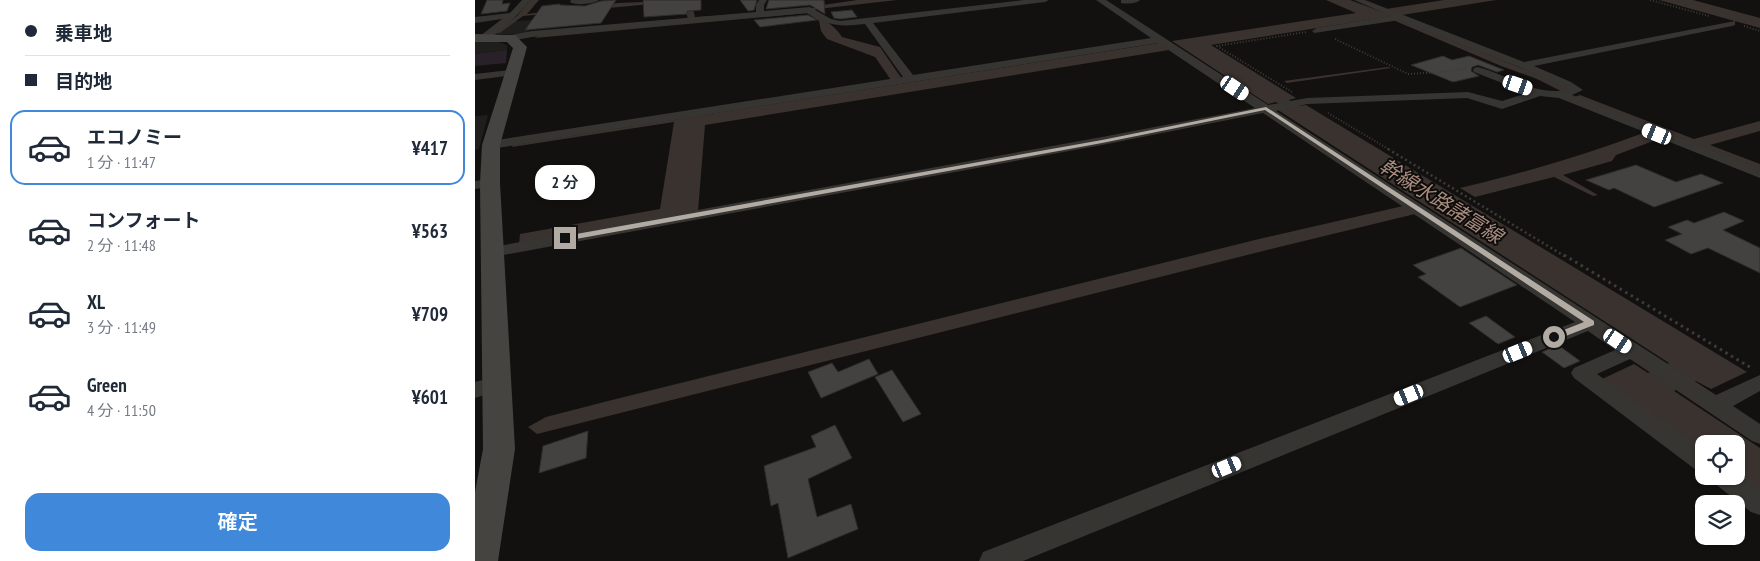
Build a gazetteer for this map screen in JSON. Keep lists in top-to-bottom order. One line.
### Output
{"water":["幹線水路諸富線"],"page":{"banner":["乗車地","目的地"],"list":[{"name":"エコノミー","note":"1 分 · 11:47","value":"¥417"},{"name":"コンフォート","note":"2 分 · 11:48","value":"¥563"},{"name":"XL","note":"3 分 · 11:49","value":"¥709"},{"name":"Green","note":"4 分 · 11:50","value":"¥601"}],"bubble":"2 分","buttons":"確定"}}
